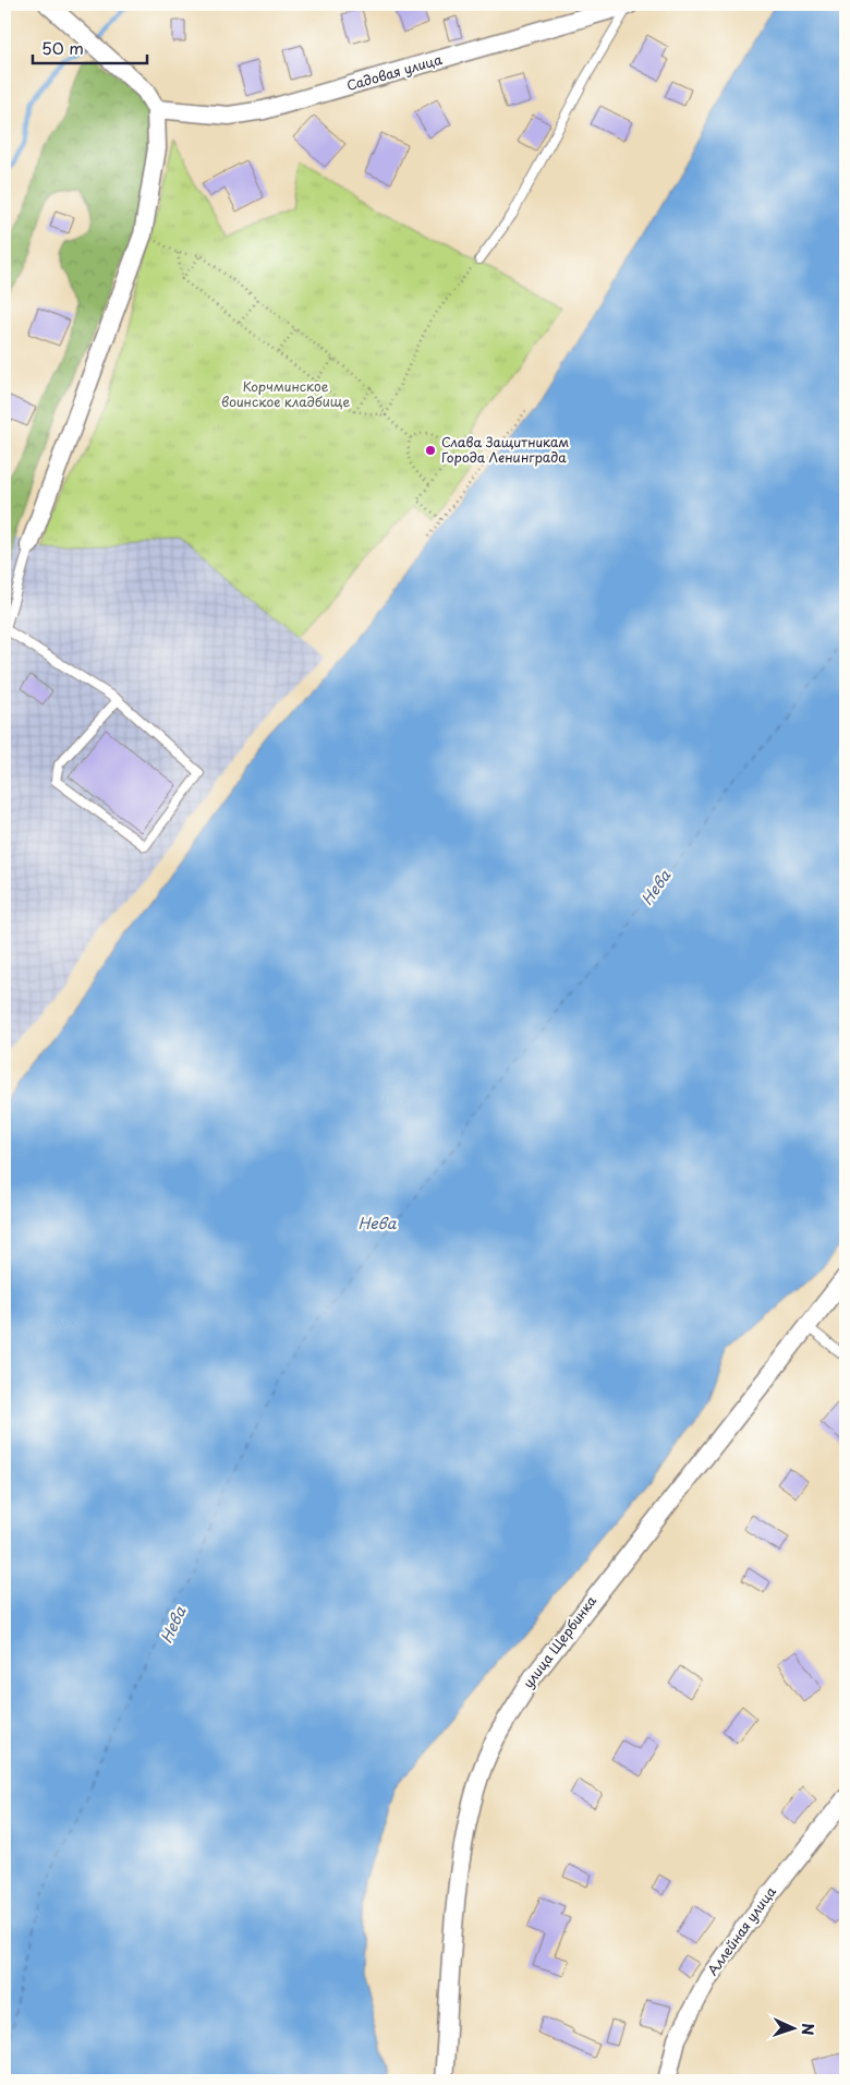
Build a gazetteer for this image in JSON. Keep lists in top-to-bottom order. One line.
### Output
{"streets":{"street":["Садовая улица","улица Щербинка","Аллейная улица"]},"water":["Нева"],"parks":["Корчминское воинское кладбище"],"places":["Слава Защитникам Города Ленинграда"],"scale_bar":"50 m","north":"right"}
